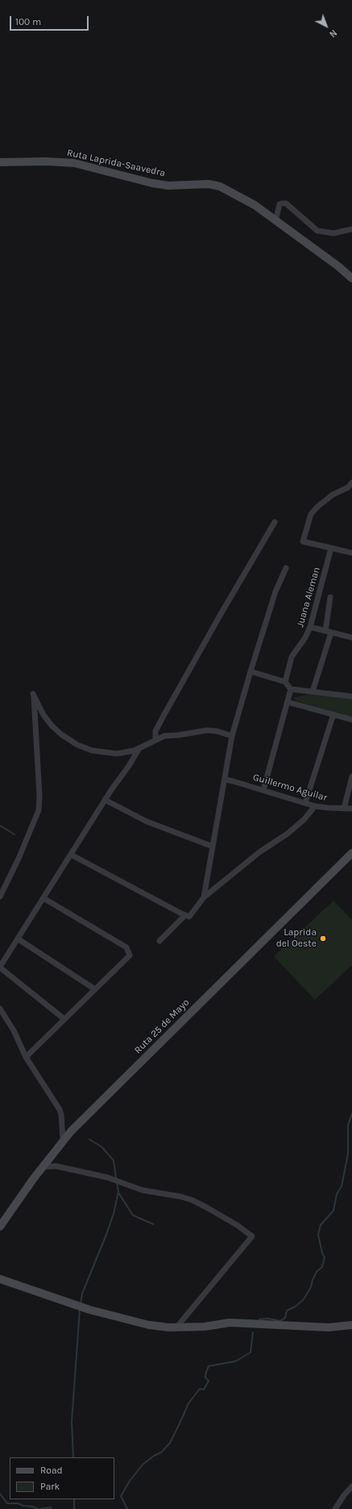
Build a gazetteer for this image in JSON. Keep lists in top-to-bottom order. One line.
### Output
{"streets":{"main road":["Ruta Laprida-Saavedra","Ruta 25 de Mayo"],"street":["Juana Aleman","Guillermo Aguilar"]},"places":["Laprida del Oeste"],"legend":["Road","Park"],"scale_bar":"100 m","north":"bottom right"}
